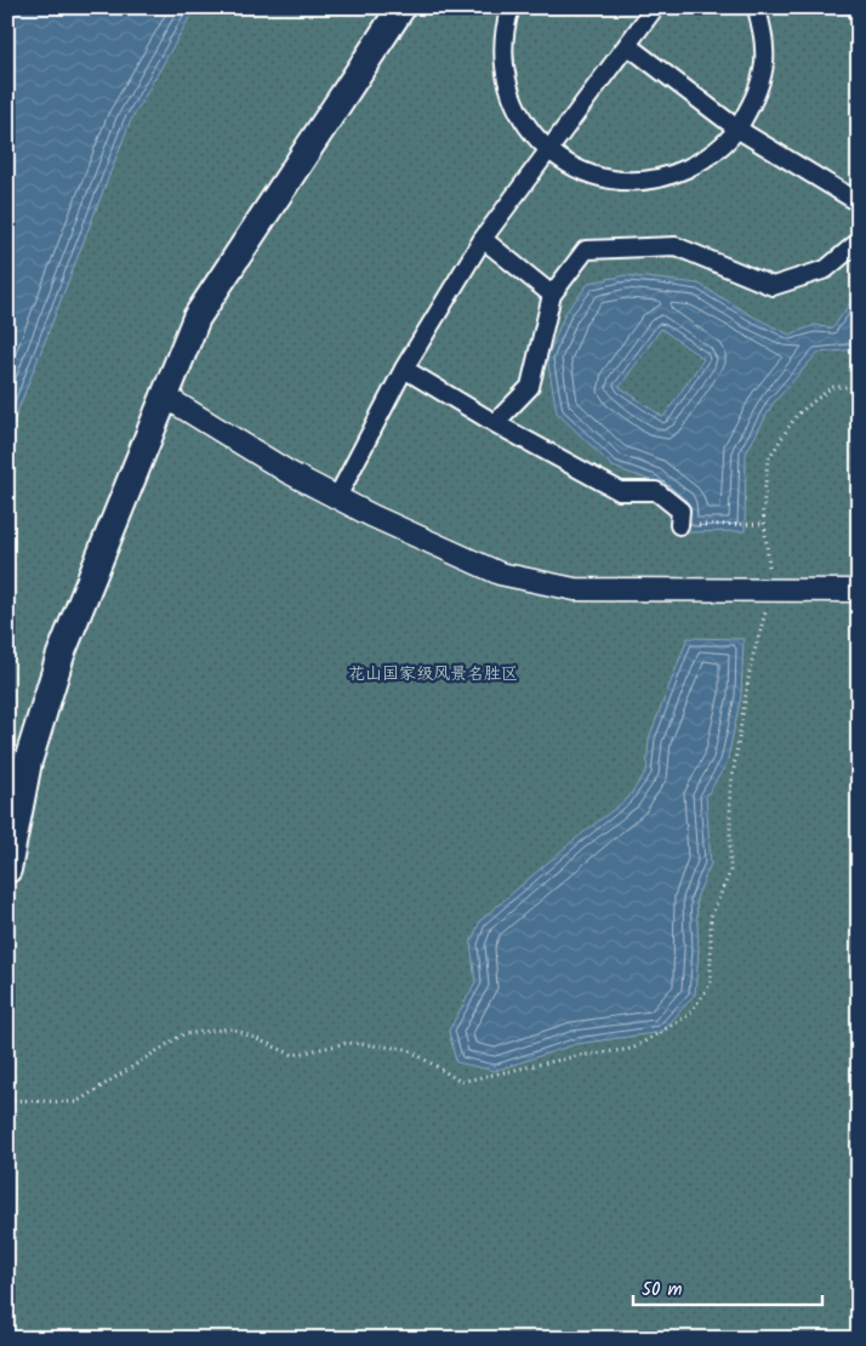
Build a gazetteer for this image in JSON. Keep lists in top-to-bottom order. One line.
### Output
{"parks":["花山国家级风景名胜区"],"scale_bar":"50 m"}
